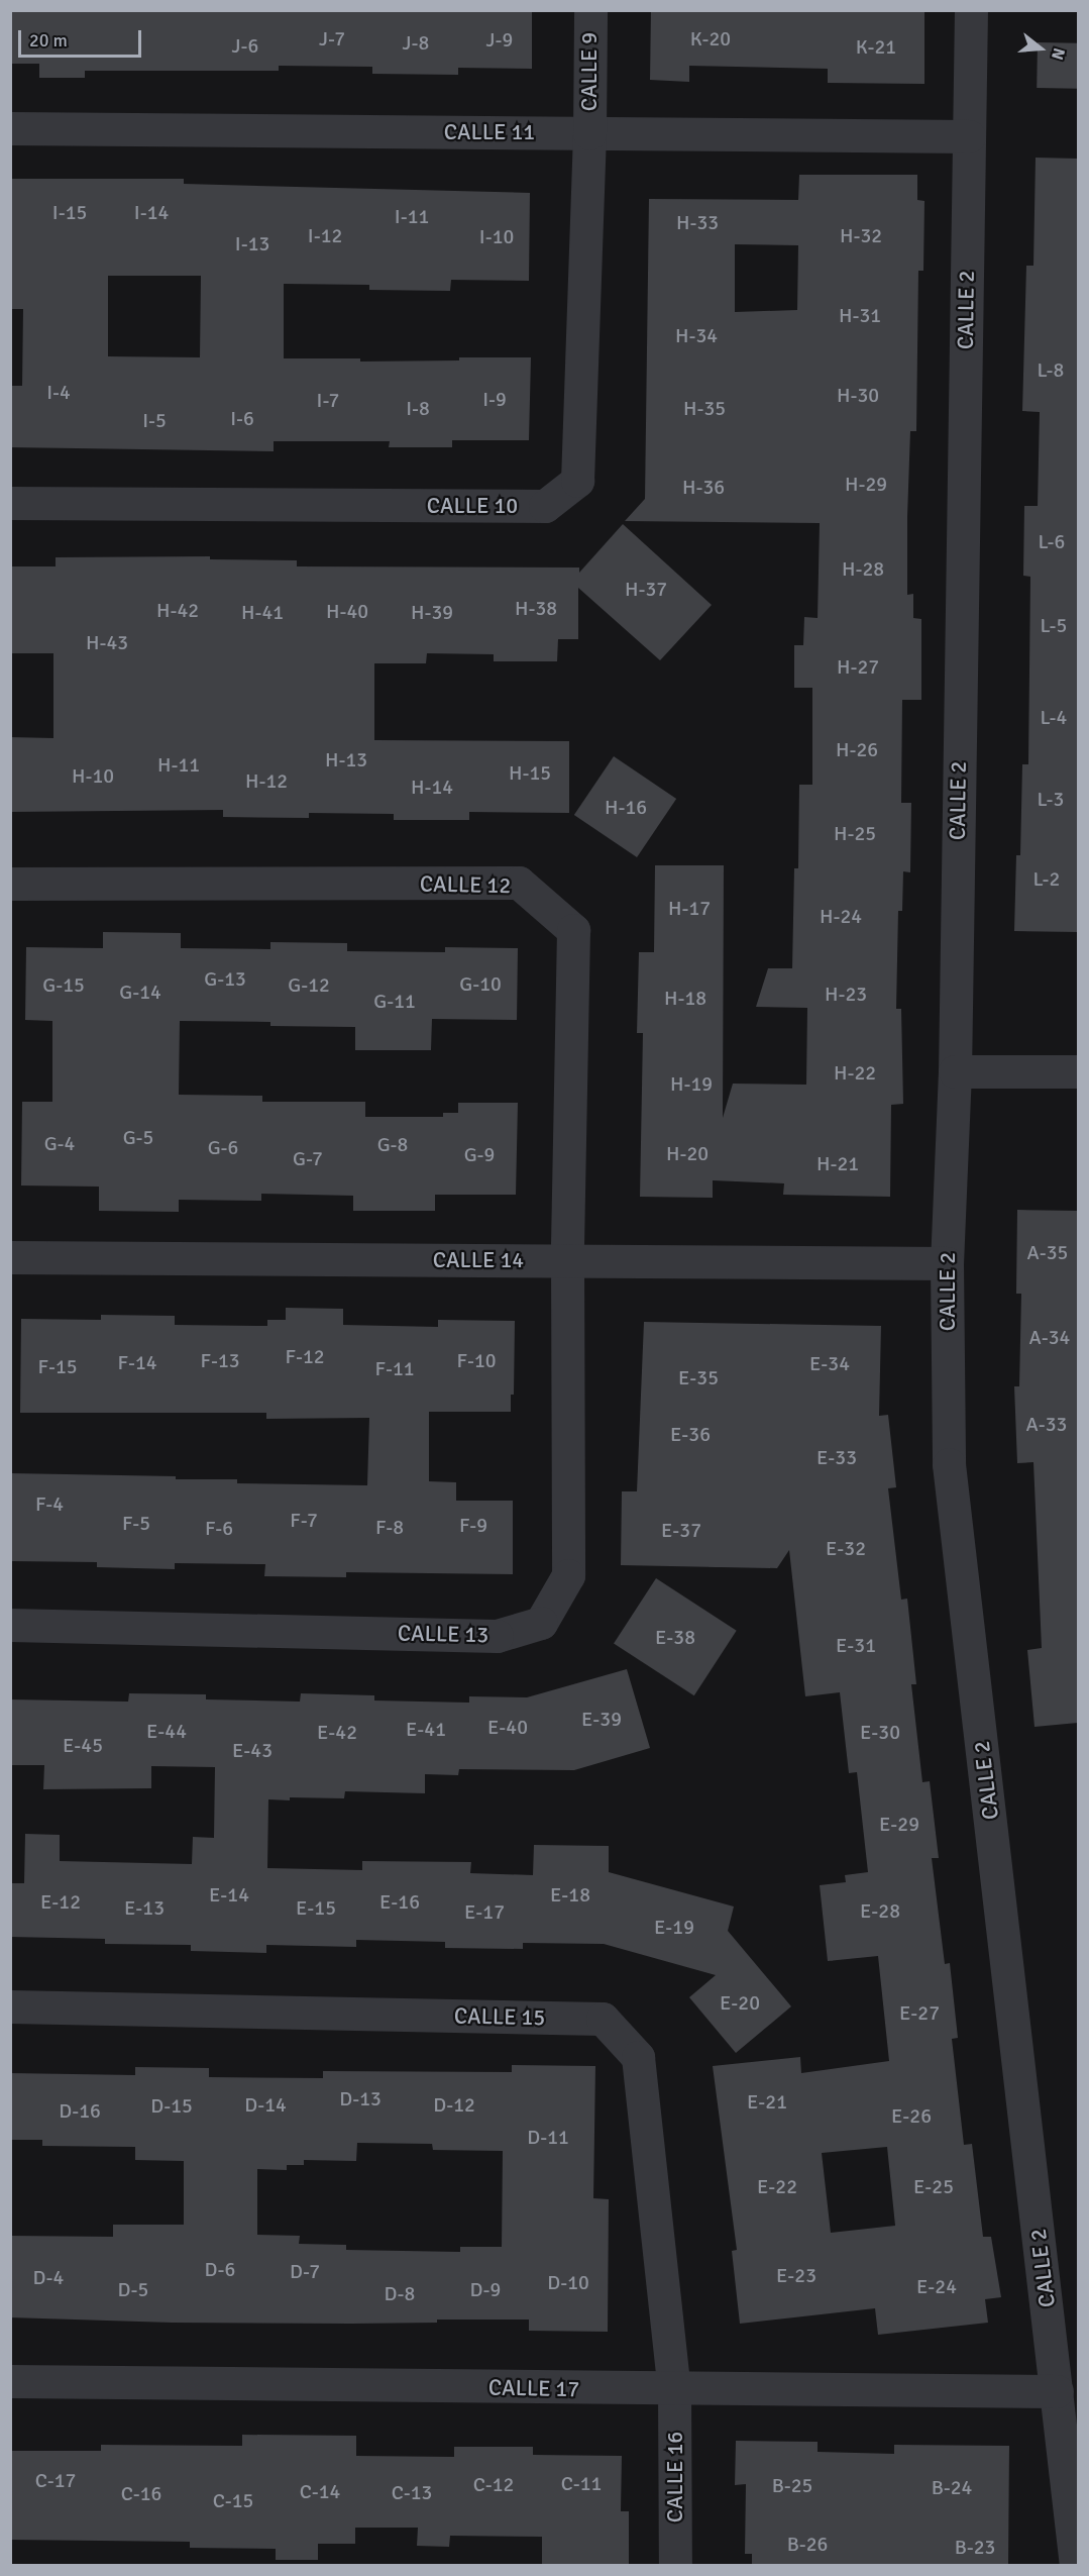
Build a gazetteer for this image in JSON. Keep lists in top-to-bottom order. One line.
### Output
{"streets":{"street":["CALLE 9","CALLE 11","CALLE 2","CALLE 10","CALLE 12","CALLE 14","CALLE 13","CALLE 15","CALLE 17","CALLE 16"]},"crossings":[["CALLE 9","CALLE 11"],["CALLE 9","CALLE 10"],["CALLE 11","CALLE 2"],["CALLE 11","CALLE 10"],["CALLE 2","CALLE 14"],["CALLE 2","CALLE 17"],["CALLE 12","CALLE 14"],["CALLE 12","CALLE 13"],["CALLE 14","CALLE 13"],["CALLE 15","CALLE 17"],["CALLE 15","CALLE 16"],["CALLE 17","CALLE 16"]],"house_numbers":["J-7","K-20","J-9","J-8","J-6","K-21","I-15","I-14","I-11","H-33","I-12","H-32","I-10","I-13","H-31","H-34","L-8","I-4","H-30","I-9","I-7","I-8","H-35","I-6","I-5","H-29","H-36","L-6","H-28","H-37","H-38","H-42","H-40","H-41","H-39","L-5","H-43","H-27","L-4","H-26","H-13","H-11","H-15","H-10","H-12","H-14","L-3","H-16","H-25","L-2","H-17","H-24","G-13","G-10","G-15","G-12","G-14","H-23","H-18","G-11","H-22","H-19","G-5","G-4","G-8","G-6","H-20","G-9","G-7","H-21","A-35","A-34","F-12","F-13","F-10","F-14","E-34","F-15","F-11","E-35","A-33","E-36","E-33","F-4","F-7","F-5","F-9","F-8","F-6","E-37","E-32","E-38","E-31","E-39","E-40","E-41","E-44","E-42","E-30","E-45","E-43","E-29","E-14","E-18","E-12","E-16","E-13","E-15","E-28","E-17","E-19","E-20","E-27","D-13","E-21","D-14","D-12","D-15","D-16","E-26","D-11","E-22","E-25","D-6","D-7","E-23","D-4","D-10","E-24","D-5","D-9","D-8","C-17","C-11","C-12","B-25","B-24","C-14","C-13","C-16","C-15","B-26","B-23"],"scale_bar":"20 m","north":"right"}
